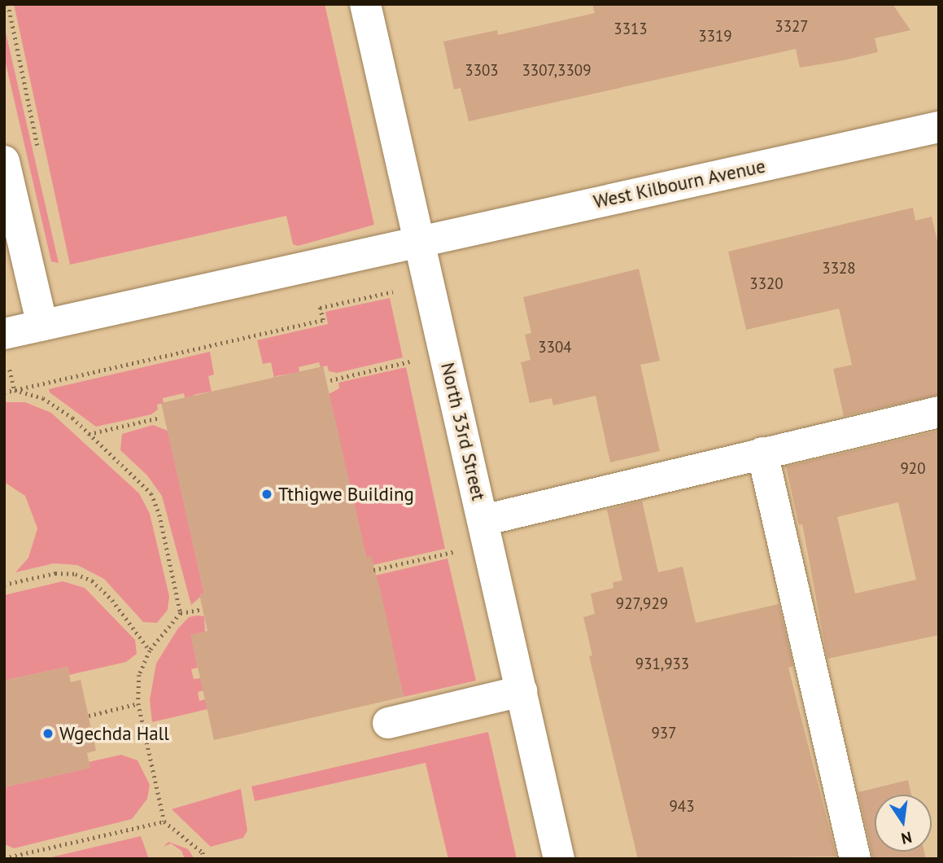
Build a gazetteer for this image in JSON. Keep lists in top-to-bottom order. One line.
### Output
{"streets":{"street":["West Kilbourn Avenue","North 33rd Street"]},"crossings":[["West Kilbourn Avenue","North 33rd Street"]],"places":["Tthigwe Building","Wgechda Hall"],"house_numbers":["3327","3313","3319","3303","3307,3309","3328","3320","3304","920","927,929","931,933","937","943"],"north":"bottom"}
